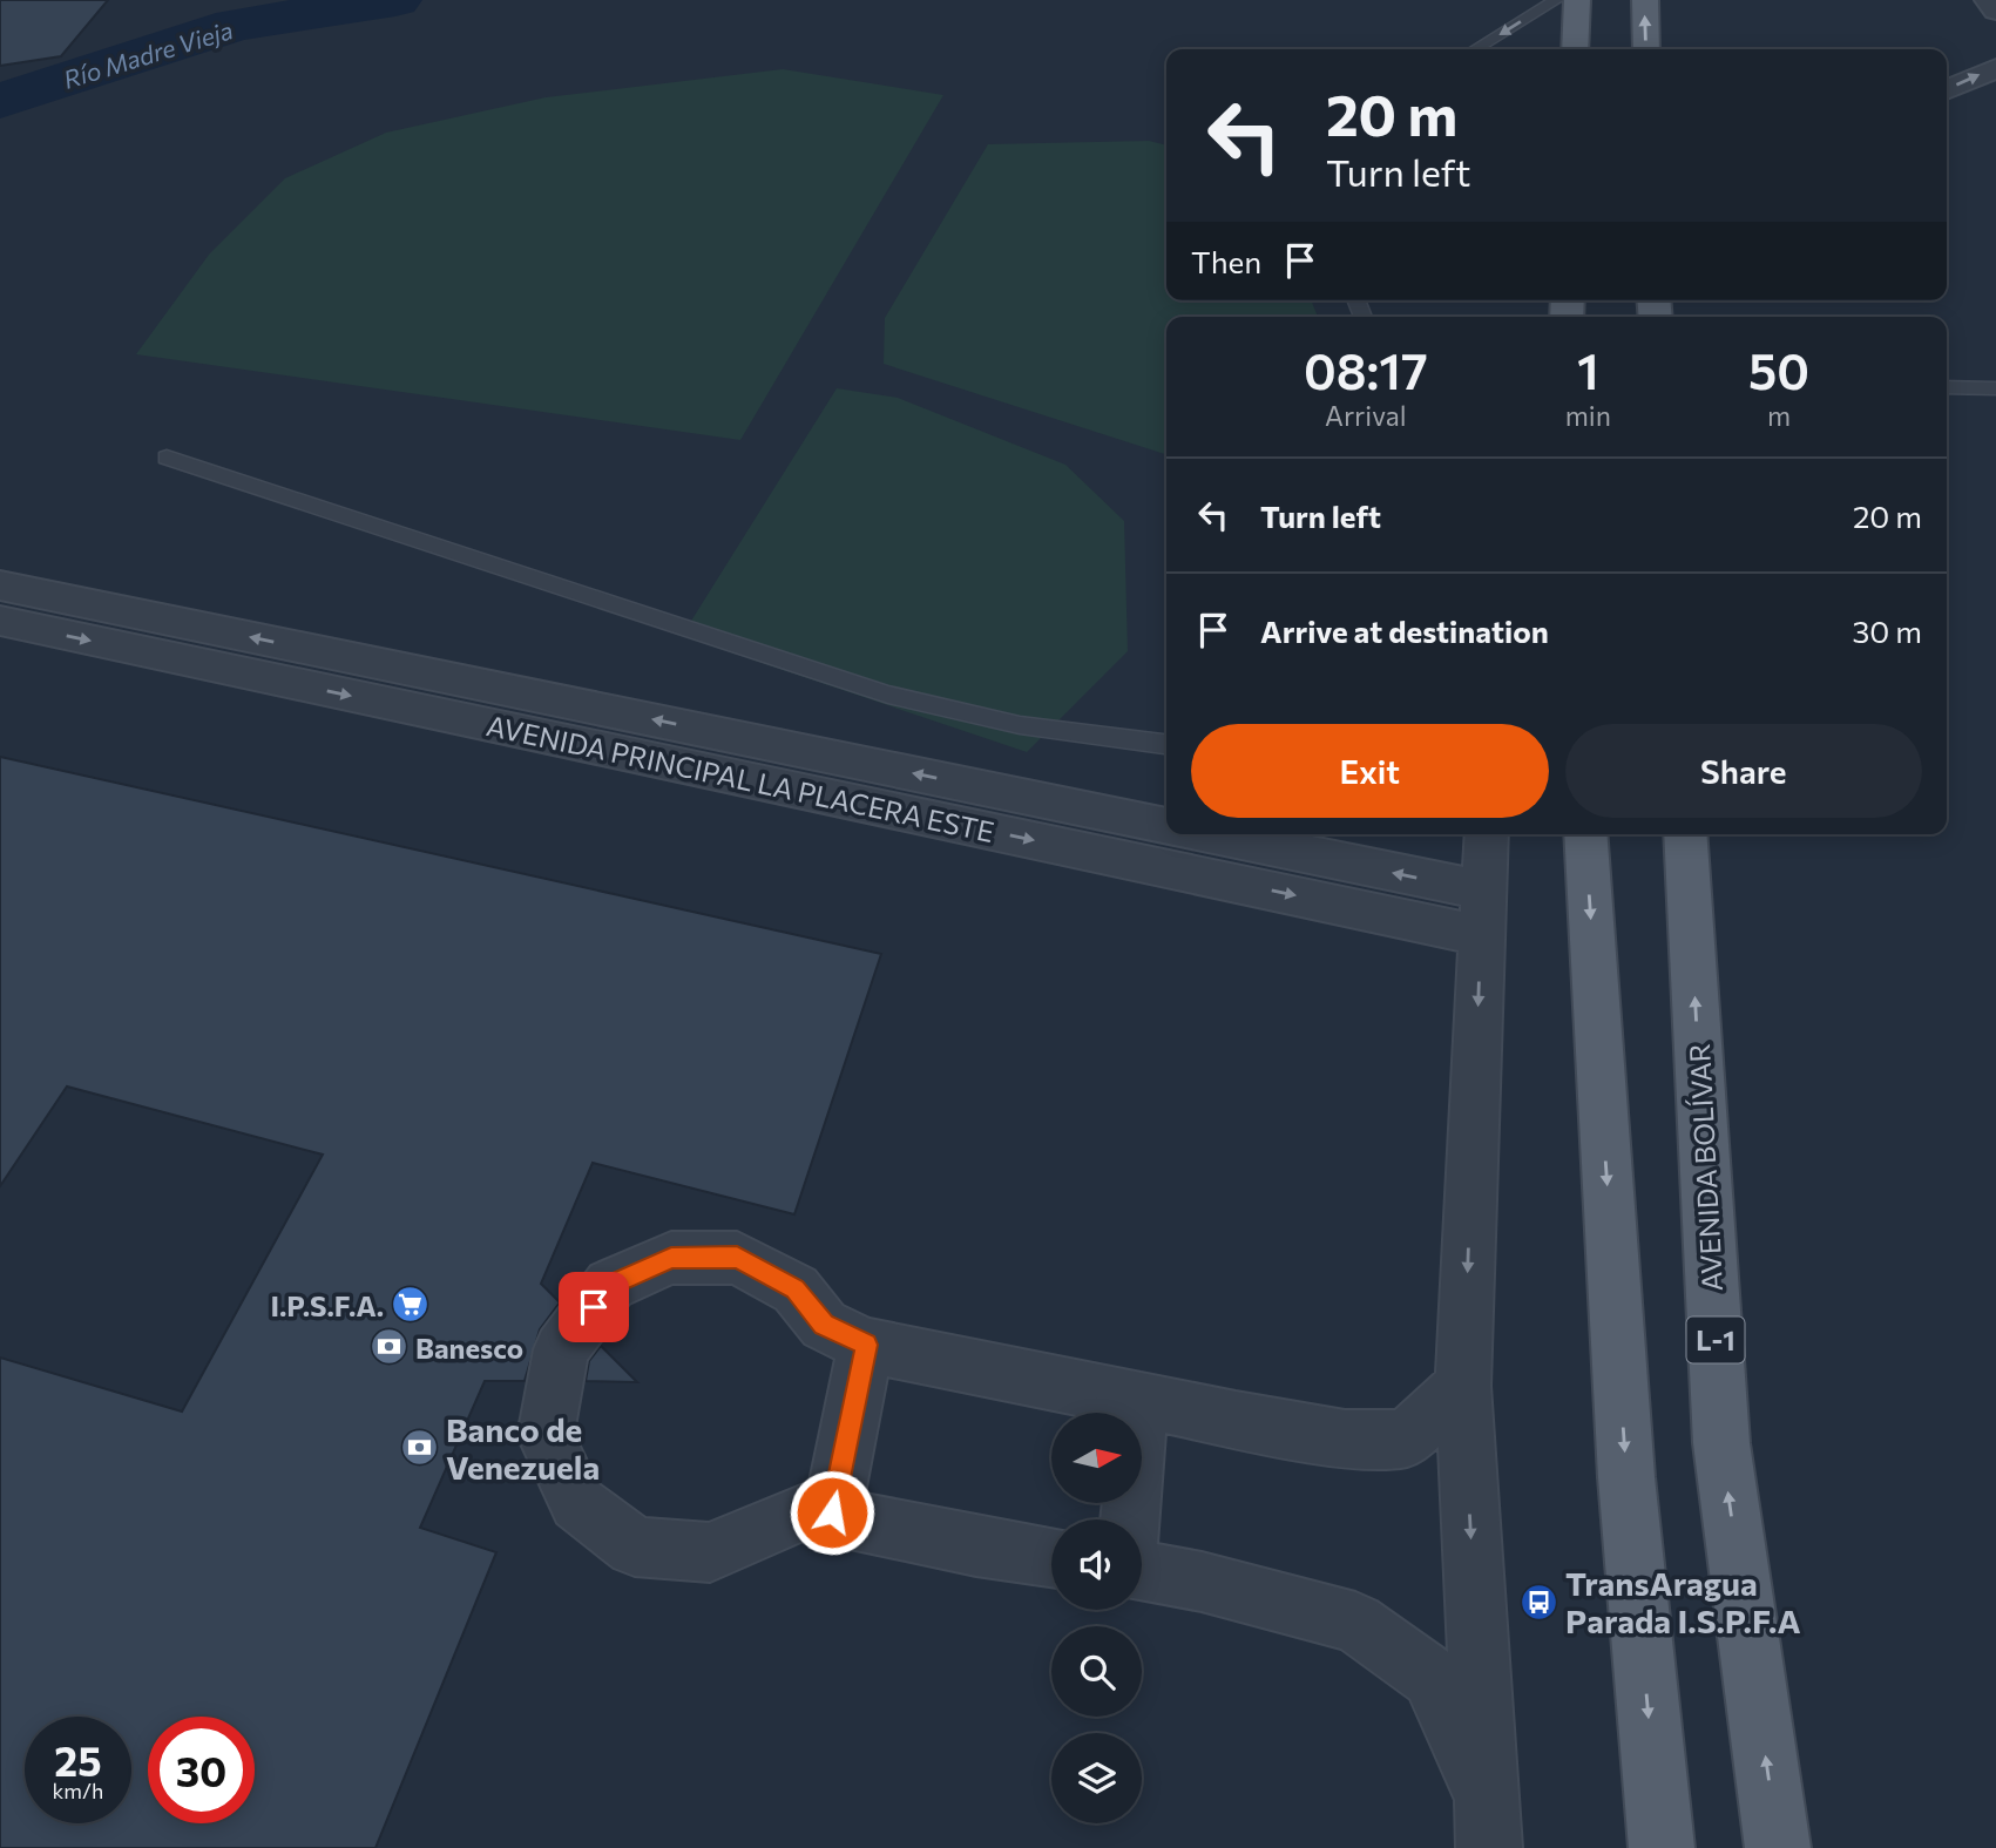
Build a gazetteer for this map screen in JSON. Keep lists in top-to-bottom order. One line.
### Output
{"streets":{"main road":["AVENIDA BOLÍVAR","L-1"],"street":["AVENIDA PRINCIPAL LA PLACERA ESTE"]},"water":["Río Madre Vieja"],"places":{"supermarket":["I.P.S.F.A."],"bank":["Banesco","Banco de Venezuela"],"bus stop":["TransAragua Parada I.S.P.F.A"]},"north":"right","page":{"turn":["20 m","Turn left"],"then":"Then","eta":["08:17","Arrival","1","min","50","m"],"list":[{"name":"Turn left","value":"20 m"},{"name":"Arrive at destination","value":"30 m"}],"buttons":["Exit","Share"],"speed":"25 km/h","limit":"30"}}
